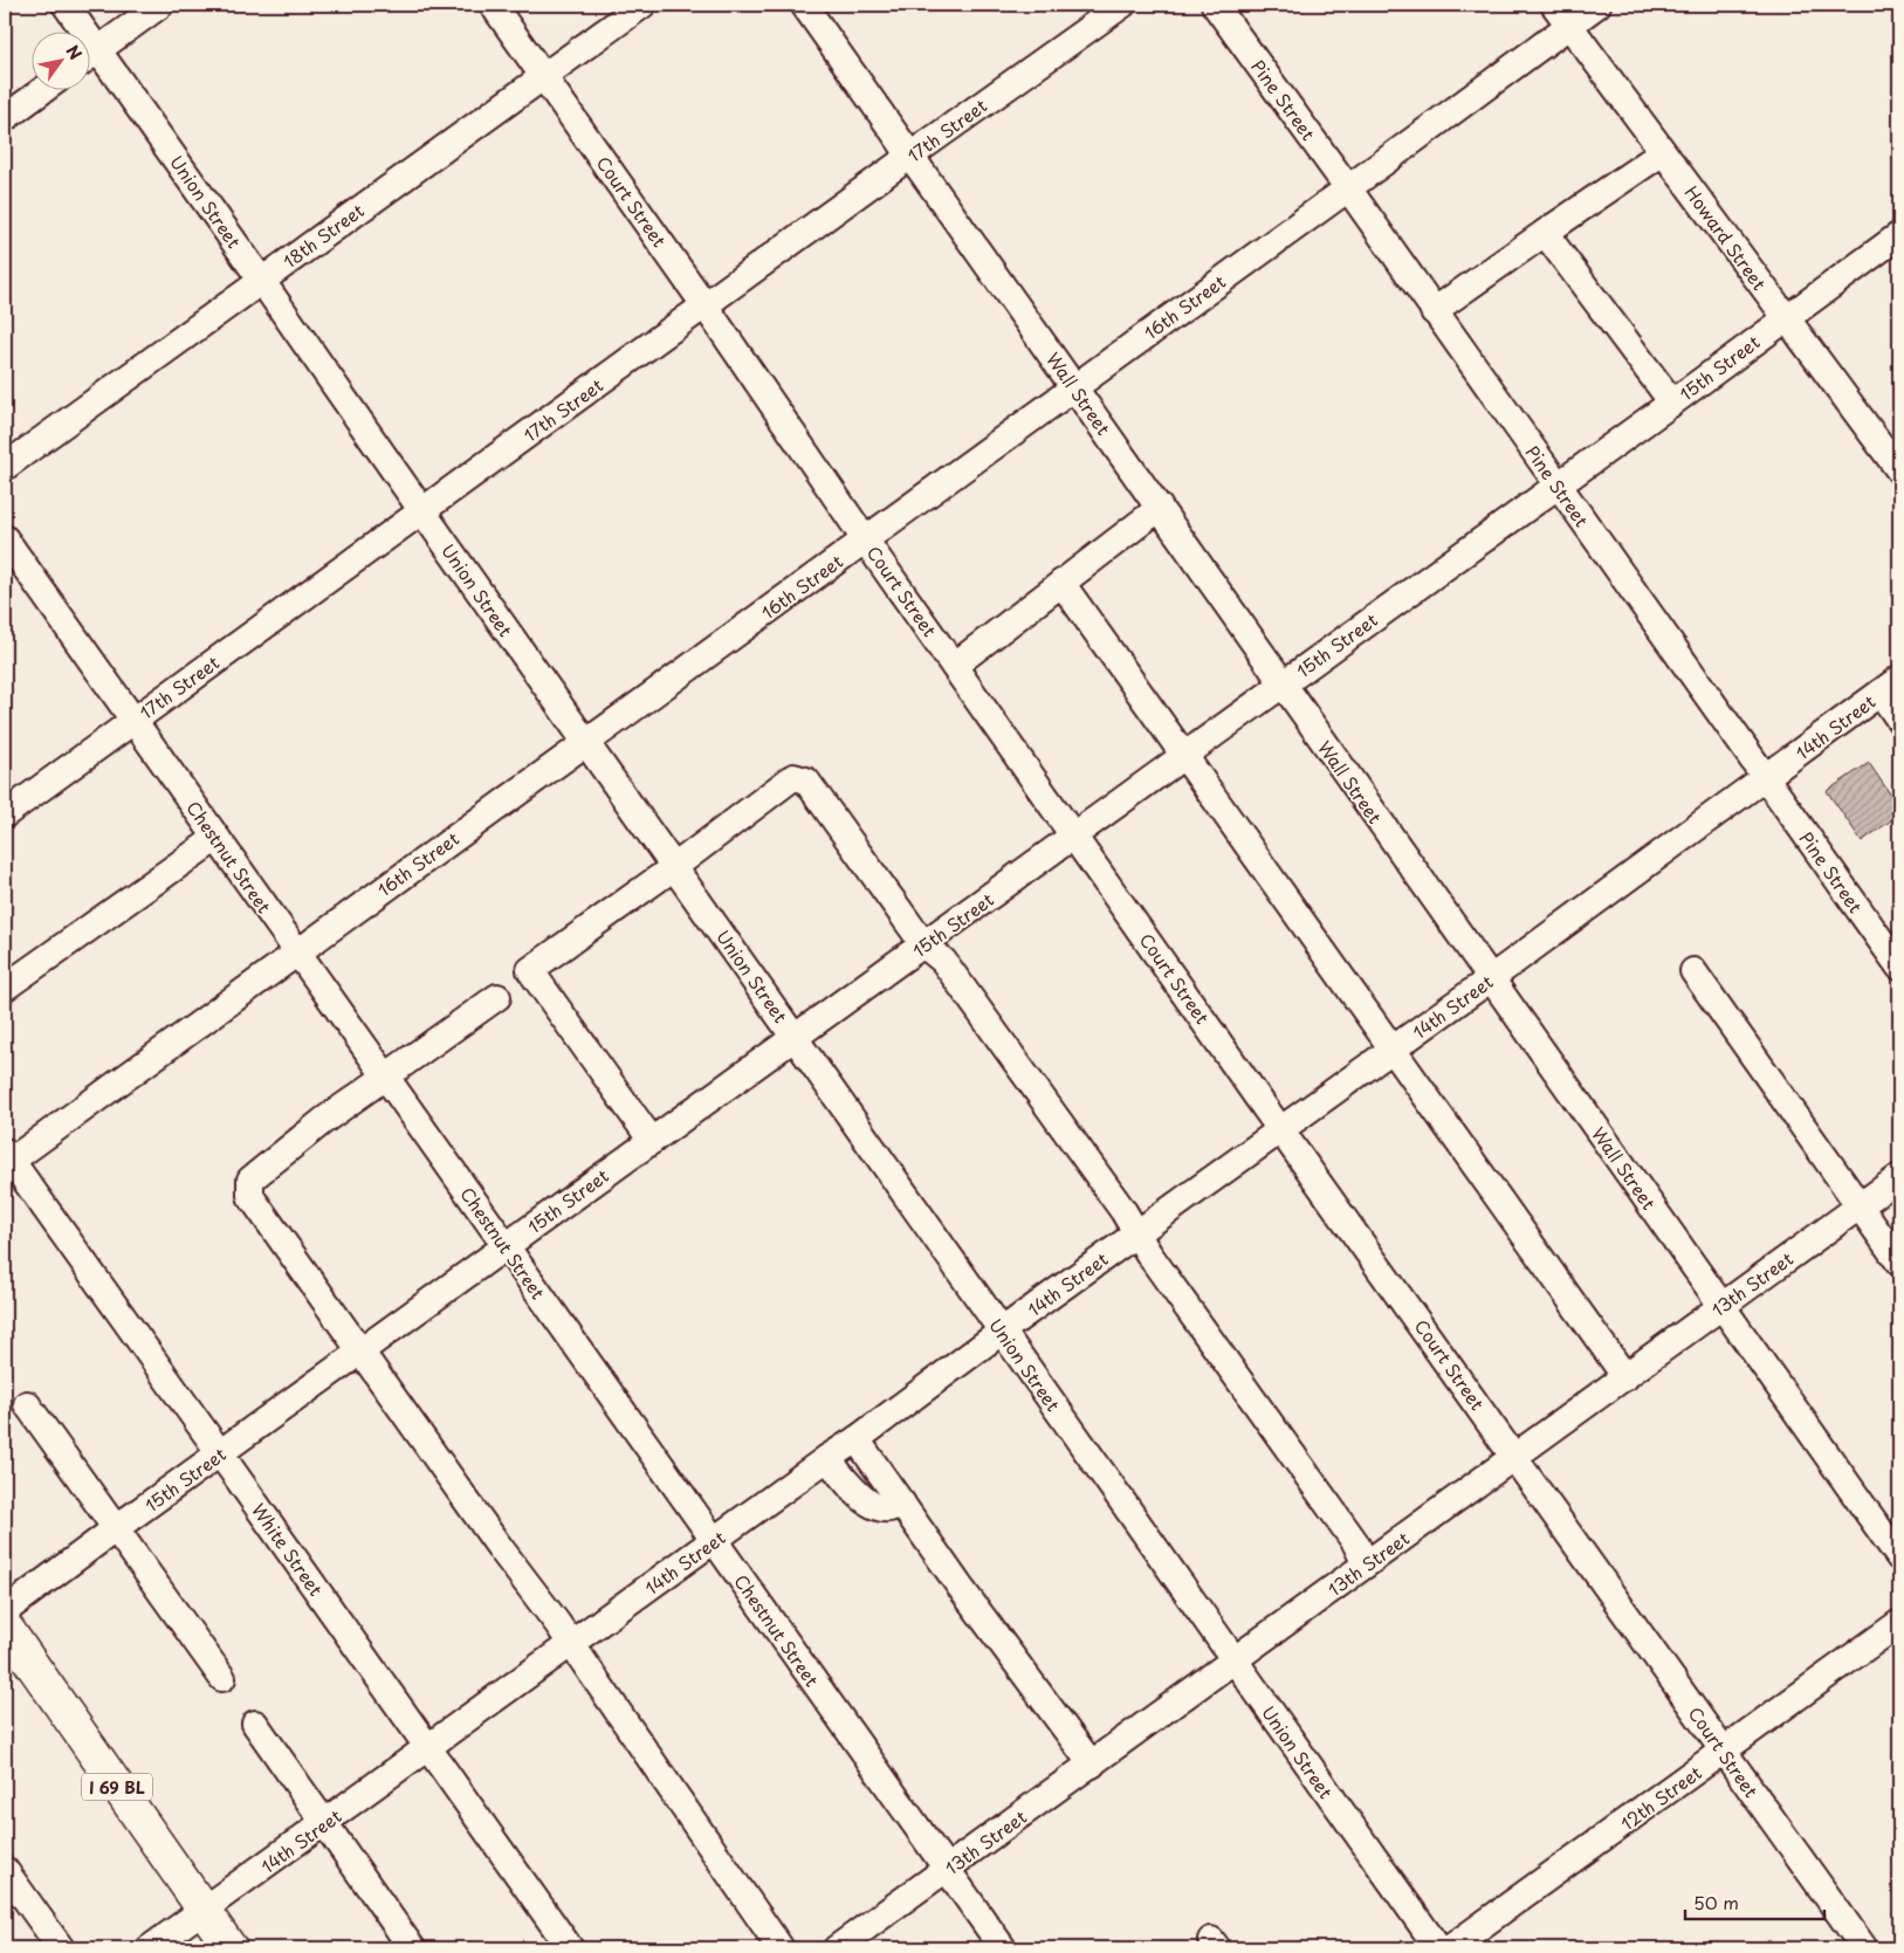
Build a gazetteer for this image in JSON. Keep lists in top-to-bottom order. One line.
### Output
{"streets":{"main road":["I 69 BL"],"street":["Pine Street","17th Street","Union Street","Court Street","18th Street","Howard Street","16th Street","15th Street","Wall Street","14th Street","Chestnut Street","13th Street","White Street","12th Street"]},"crossings":[["Pine Street","16th Street"],["Pine Street","15th Street"],["Pine Street","14th Street"],["17th Street","Union Street"],["17th Street","Court Street"],["17th Street","Wall Street"],["17th Street","Chestnut Street"],["Union Street","18th Street"],["Union Street","16th Street"],["Union Street","15th Street"],["Union Street","14th Street"],["Union Street","13th Street"],["Court Street","18th Street"],["Court Street","16th Street"],["Court Street","15th Street"],["Court Street","14th Street"],["Court Street","13th Street"],["Court Street","12th Street"],["Howard Street","16th Street"],["Howard Street","15th Street"],["16th Street","Wall Street"],["16th Street","Chestnut Street"],["16th Street","White Street"],["15th Street","Wall Street"],["15th Street","Chestnut Street"],["15th Street","White Street"],["Wall Street","14th Street"],["Wall Street","13th Street"],["14th Street","Chestnut Street"],["14th Street","White Street"],["14th Street","I 69 BL"],["Chestnut Street","13th Street"]],"scale_bar":"50 m","north":"top right"}
